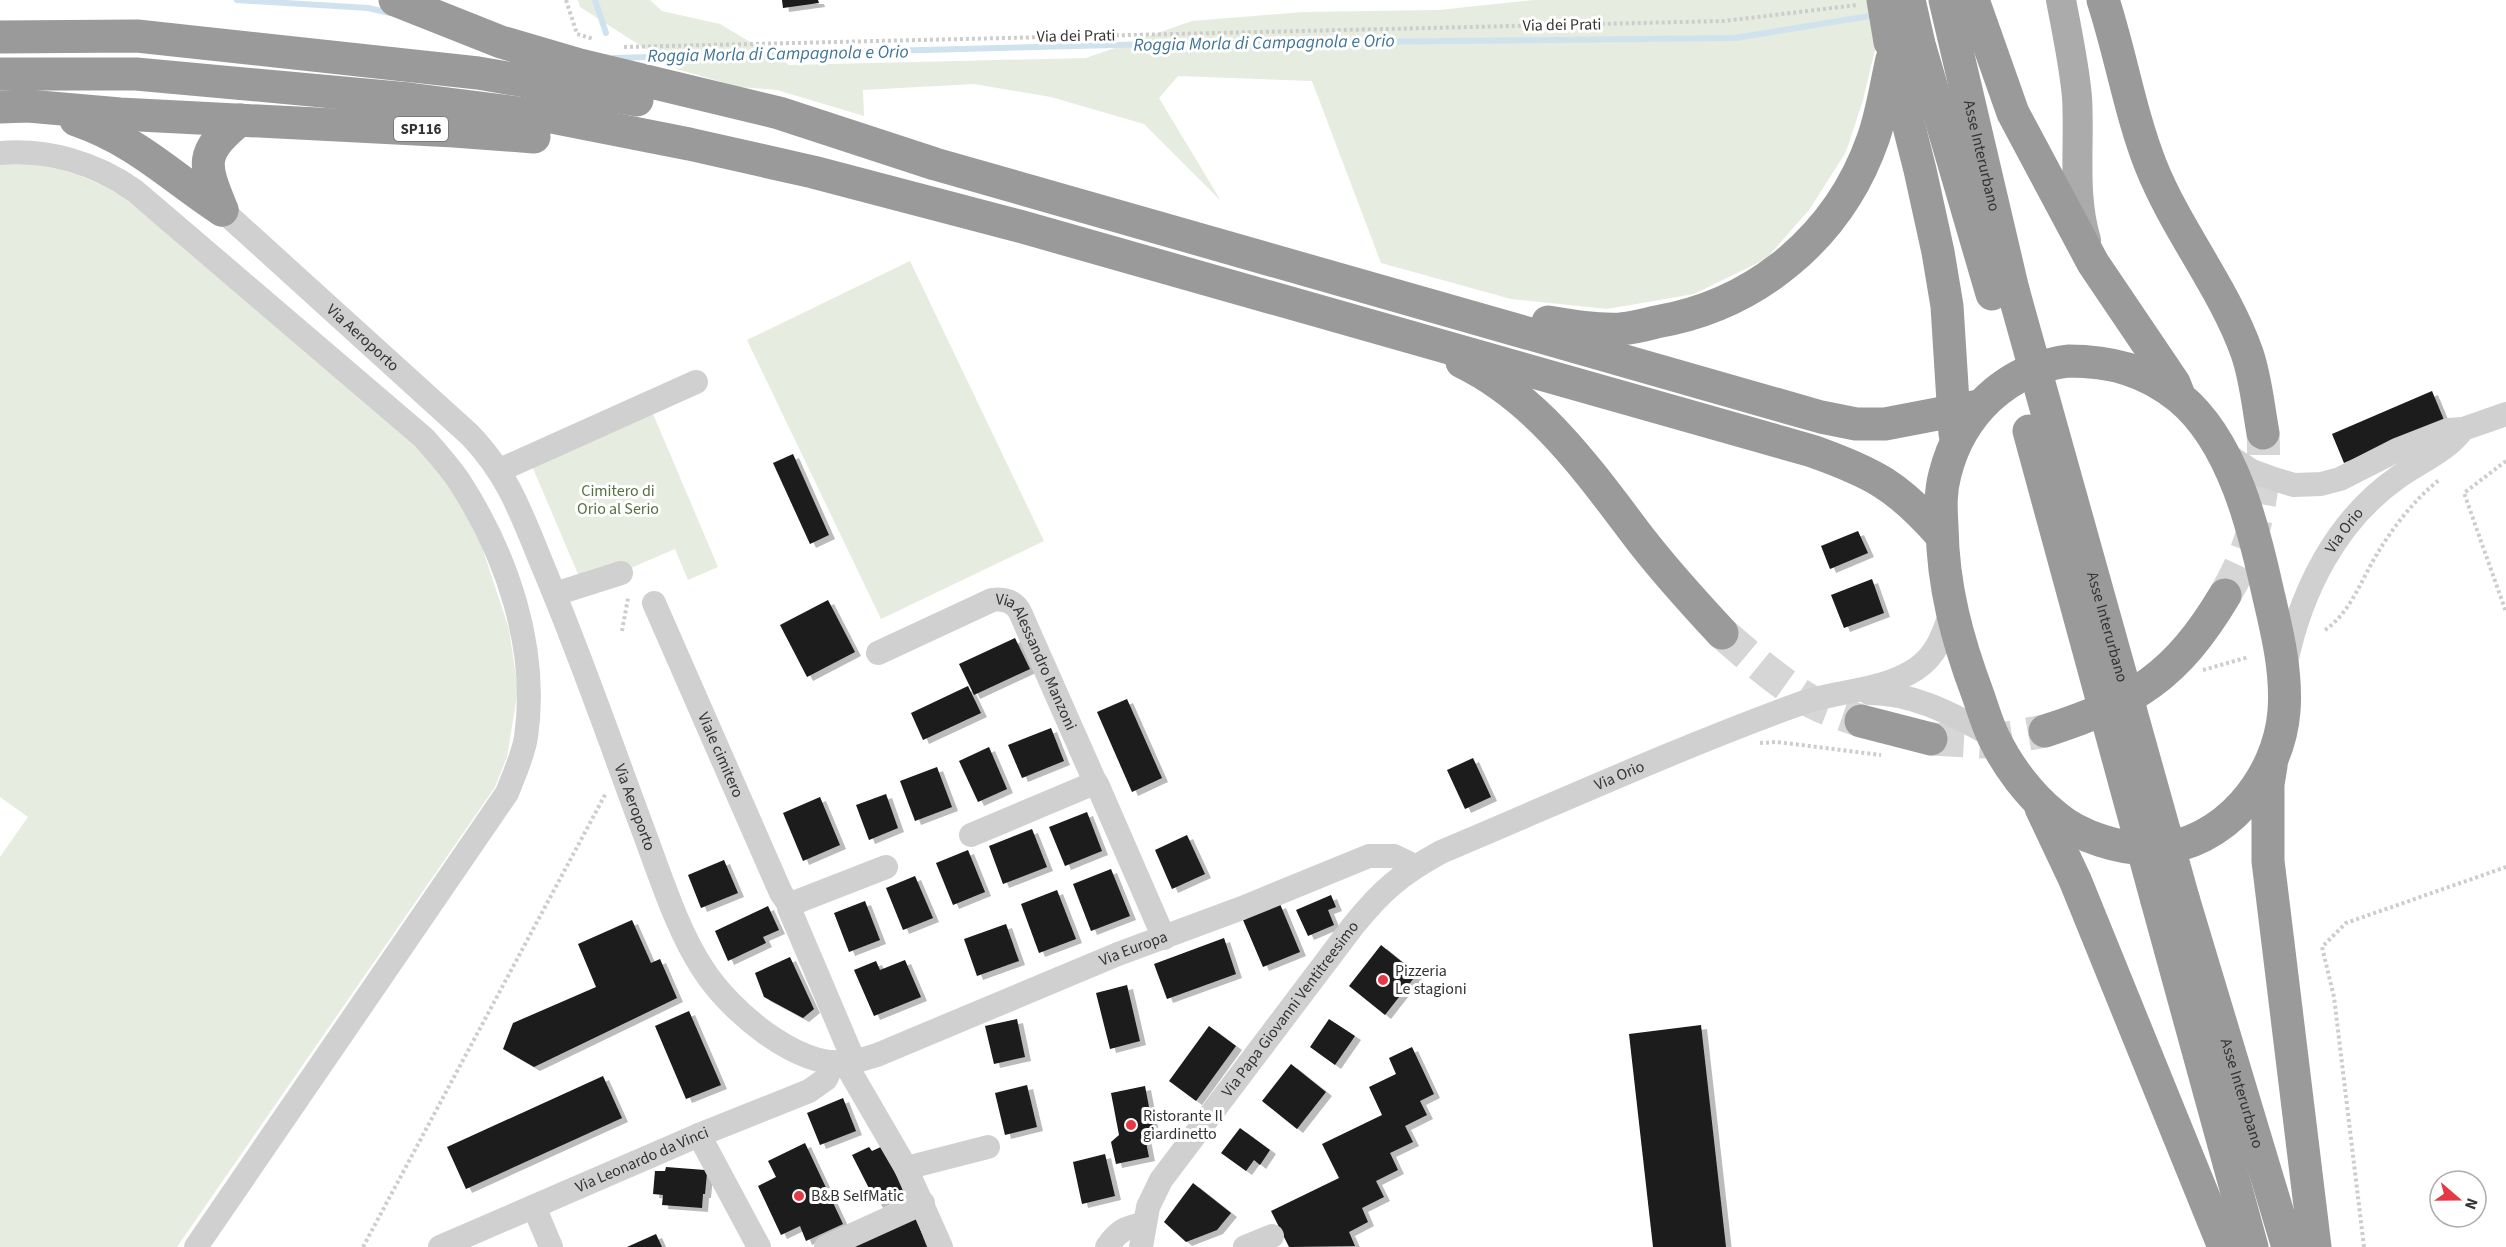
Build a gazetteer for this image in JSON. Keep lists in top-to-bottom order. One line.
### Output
{"streets":{"highway":["SP116","Asse Interurbano"],"street":["Via Aeroporto","Via Orio","Via Alessandro Manzoni","Viale cimitero","Via Europa","Via Papa Giovanni Ventitreesimo","Via Leonardo da Vinci"],"path":["Via dei Prati"]},"crossings":[["SP116","Via Aeroporto"],["Via Aeroporto","Viale cimitero"],["Via Aeroporto","Via Europa"],["Via Aeroporto","Via Leonardo da Vinci"],["Via Orio","Via Europa"],["Via Orio","Via Papa Giovanni Ventitreesimo"],["Via Alessandro Manzoni","Via Europa"],["Viale cimitero","Via Europa"],["Viale cimitero","Via Leonardo da Vinci"],["Via Europa","Via Papa Giovanni Ventitreesimo"],["Via Europa","Via Leonardo da Vinci"]],"water":["Roggia Morla di Campagnola e Orio"],"parks":["Cimitero di Orio al Serio"],"places":["Pizzeria Le stagioni","Ristorante Il giardinetto","B&B SelfMatic"],"north":"right"}
